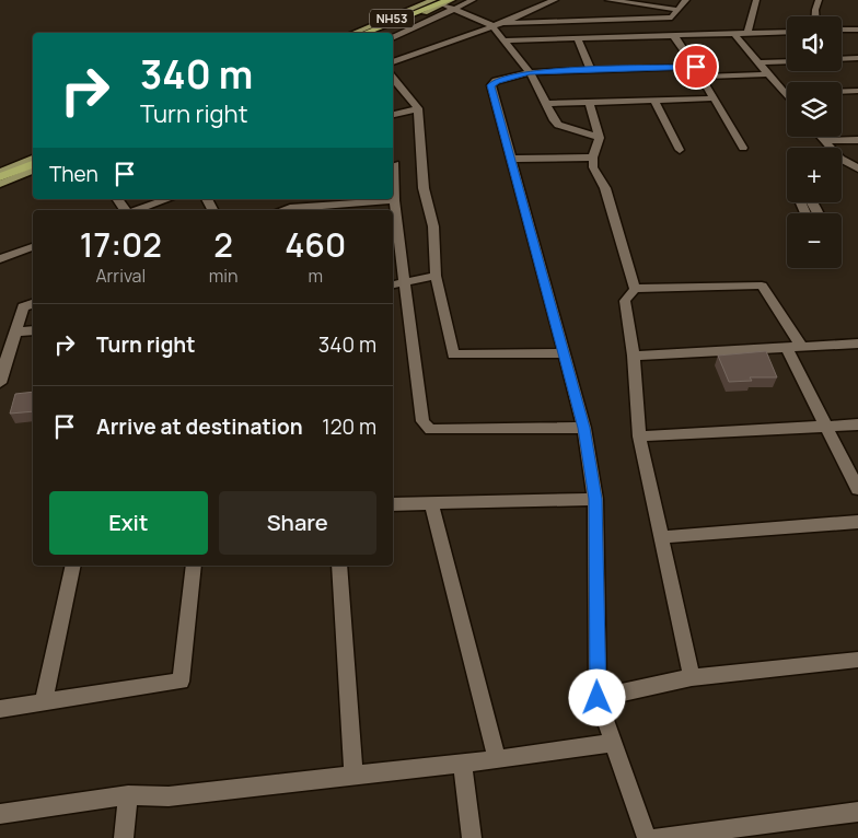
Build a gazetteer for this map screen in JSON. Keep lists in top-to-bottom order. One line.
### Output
{"streets":{"main road":["NH53"]},"page":{"map_buttons":["+","−"],"turn":["340 m","Turn right"],"then":"Then","eta":["17:02","Arrival","2","min","460","m"],"list":[{"name":"Turn right","value":"340 m"},{"name":"Arrive at destination","value":"120 m"}],"buttons":["Exit","Share"]}}
